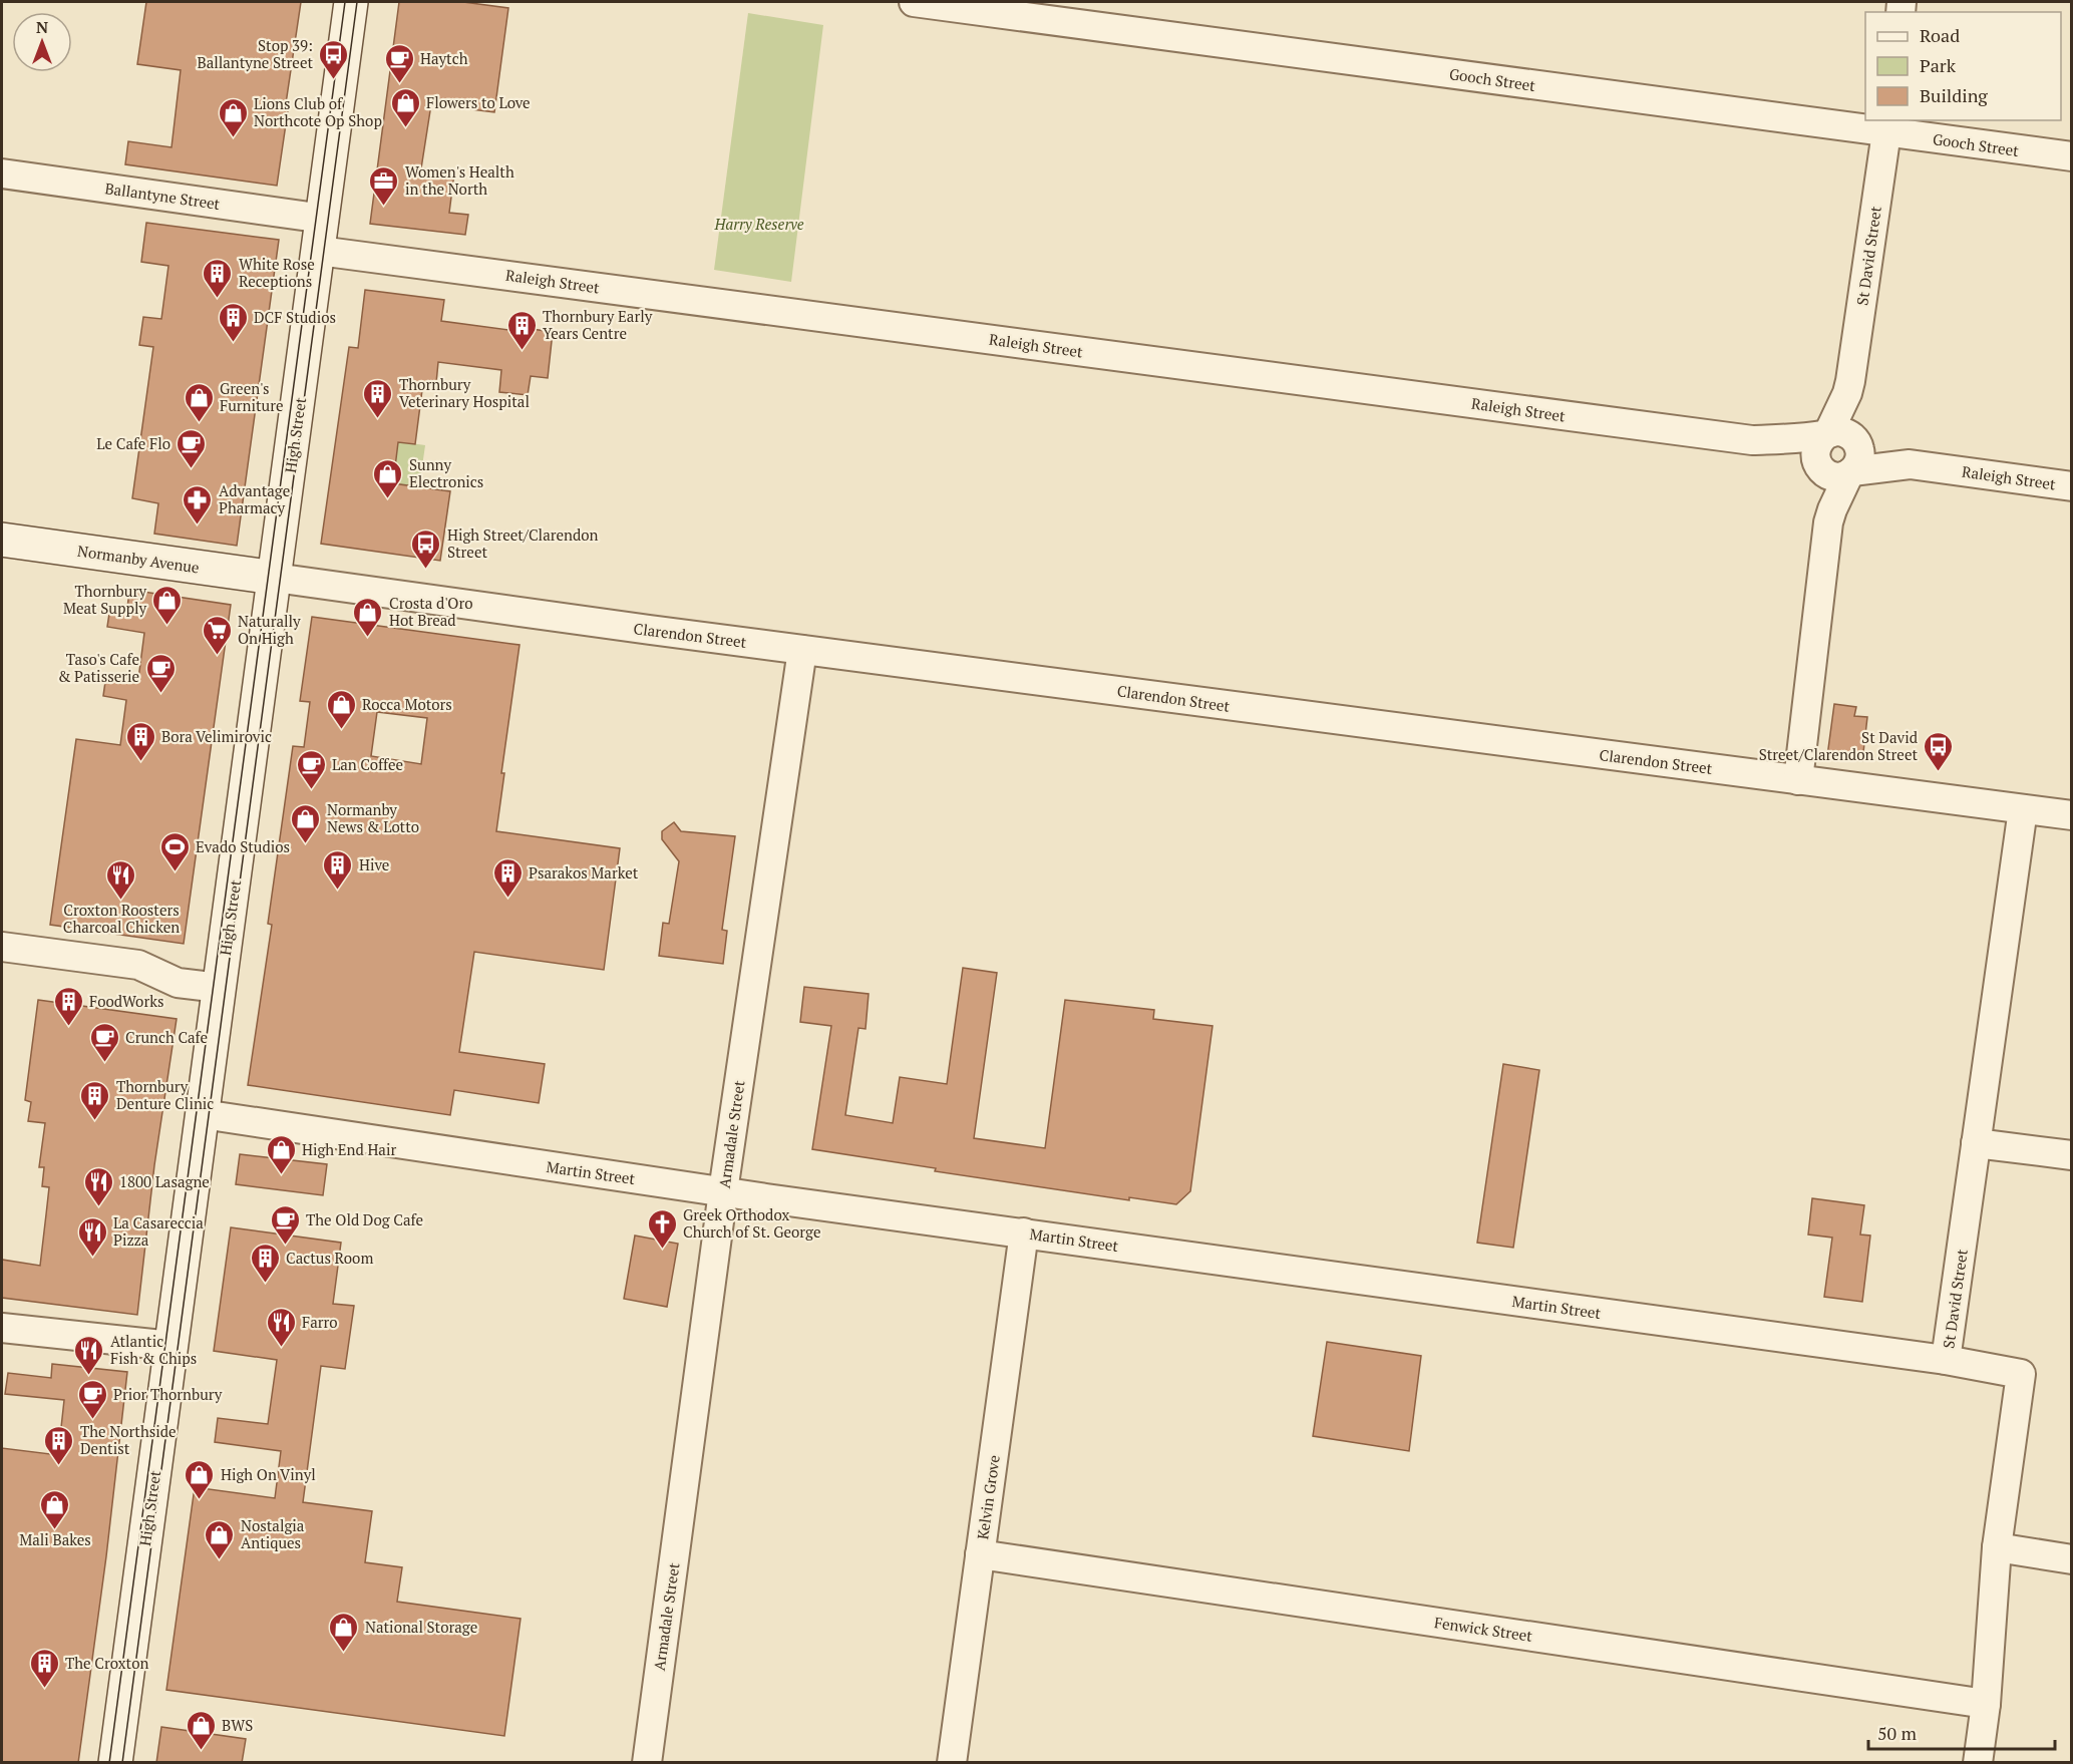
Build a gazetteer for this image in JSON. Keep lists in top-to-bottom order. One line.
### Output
{"streets":{"main road":["High Street","Normanby Avenue"],"street":["Gooch Street","Ballantyne Street","St David Street","Raleigh Street","Clarendon Street","Armadale Street","Martin Street","Kelvin Grove","Fenwick Street"]},"crossings":[["Gooch Street","St David Street"],["Ballantyne Street","Raleigh Street"],["Ballantyne Street","High Street"],["St David Street","Raleigh Street"],["St David Street","Clarendon Street"],["St David Street","Martin Street"],["St David Street","Fenwick Street"],["Raleigh Street","High Street"],["High Street","Normanby Avenue"],["High Street","Clarendon Street"],["High Street","Martin Street"],["Normanby Avenue","Clarendon Street"],["Clarendon Street","Armadale Street"],["Armadale Street","Martin Street"],["Martin Street","Kelvin Grove"],["Kelvin Grove","Fenwick Street"]],"parks":["Harry Reserve"],"places":{"bus stop":["Stop 39: Ballantyne Street","High Street/Clarendon Street","St David Street/Clarendon Street"],"cafe":["Haytch","Le Cafe Flo","Taso's Cafe & Patisserie","Lan Coffee","Crunch Cafe","The Old Dog Cafe","Prior Thornbury"],"shop":["Flowers to Love","Lions Club of Northcote Op Shop","Green's Furniture","Sunny Electronics","Thornbury Meat Supply","Crosta d'Oro Hot Bread","Rocca Motors","Normanby News & Lotto","High End Hair","High On Vinyl","Mali Bakes","Nostalgia Antiques","National Storage","BWS"],"office":["Women's Health in the North"],"building":["White Rose Receptions","DCF Studios","Thornbury Early Years Centre","Thornbury Veterinary Hospital","Bora Velimirovic","Hive","Psarakos Market","FoodWorks","Thornbury Denture Clinic","Cactus Room","The Northside Dentist","The Croxton"],"pharmacy":["Advantage Pharmacy"],"supermarket":["Naturally On High"],"sports":["Evado Studios"],"restaurant":["Croxton Roosters Charcoal Chicken","1800 Lasagne","La Casareccia Pizza","Farro","Atlantic Fish & Chips"],"church":["Greek Orthodox Church of St. George"]},"legend":["Road","Park","Building"],"scale_bar":"50 m","north":"top"}
